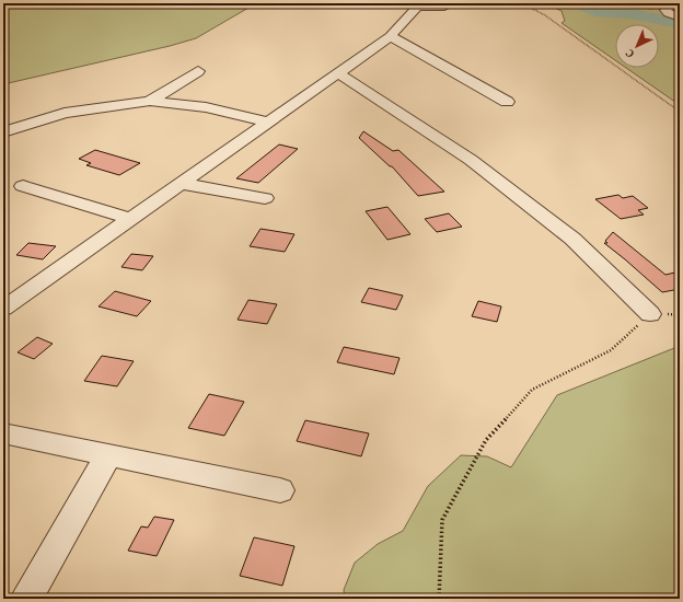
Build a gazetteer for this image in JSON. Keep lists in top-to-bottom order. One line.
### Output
{"north":"bottom left"}
